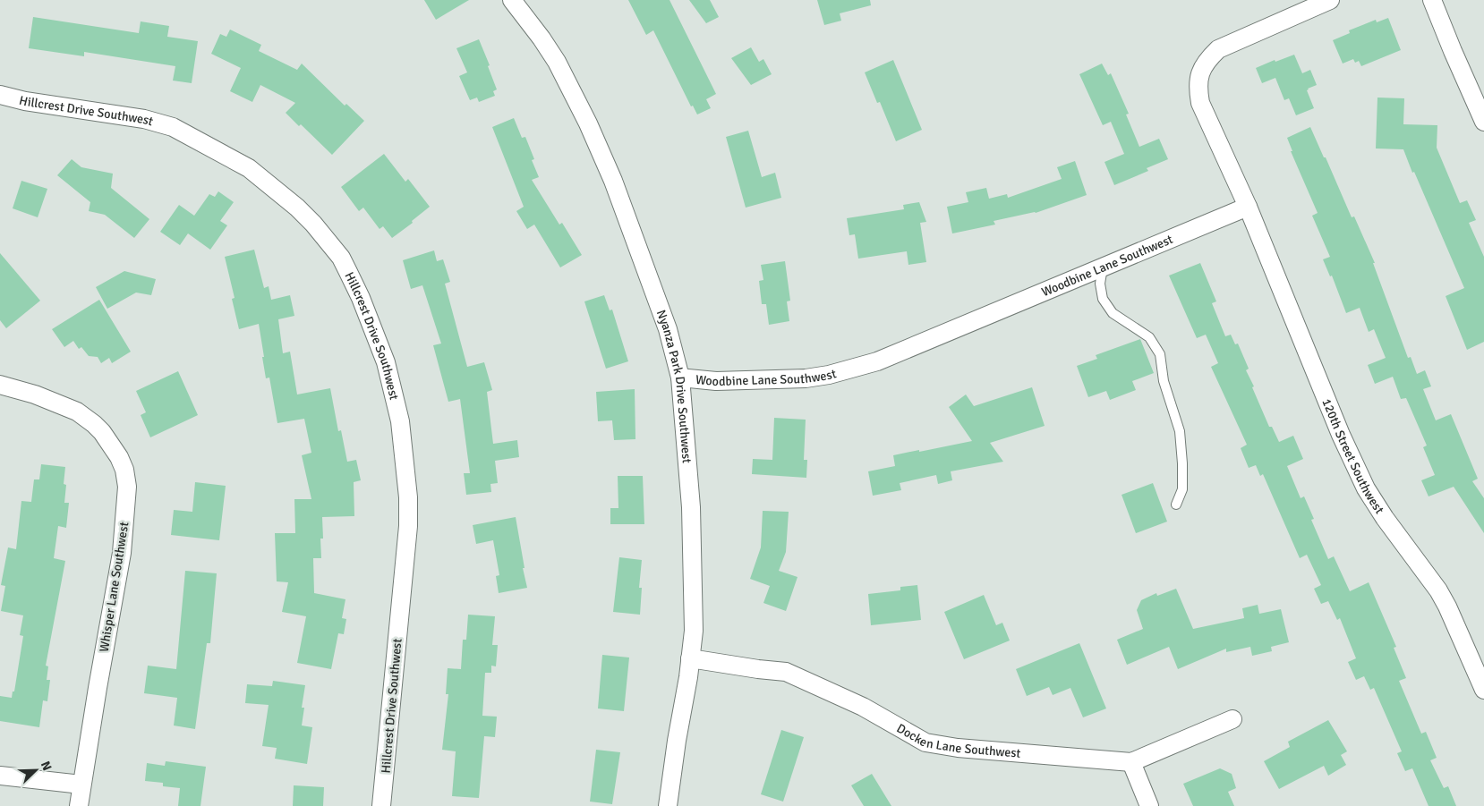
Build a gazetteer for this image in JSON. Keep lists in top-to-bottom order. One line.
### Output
{"streets":{"street":["Hillcrest Drive Southwest","Woodbine Lane Southwest","Nyanza Park Drive Southwest","120th Street Southwest","Whisper Lane Southwest","Docken Lane Southwest"]},"crossings":[["Woodbine Lane Southwest","Nyanza Park Drive Southwest"],["Woodbine Lane Southwest","120th Street Southwest"],["Nyanza Park Drive Southwest","Docken Lane Southwest"]],"north":"top right"}
